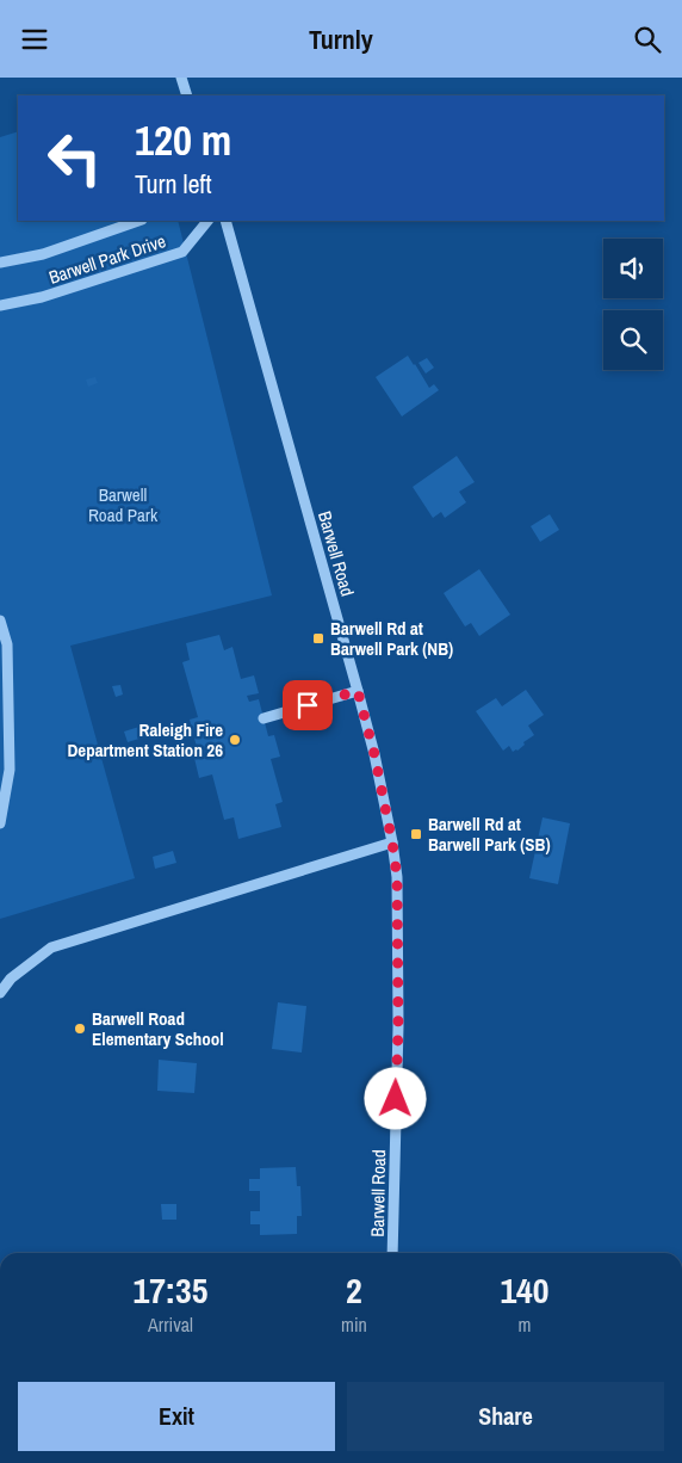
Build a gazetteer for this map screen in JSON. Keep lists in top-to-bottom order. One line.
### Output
{"streets":{"street":["Barwell Park Drive","Barwell Road"]},"parks":["Barwell Road Park"],"places":{"transit":["Barwell Rd at Barwell Park (NB)","Barwell Rd at Barwell Park (SB)"],"other":["Raleigh Fire Department Station 26","Barwell Road Elementary School"]},"page":{"header":"Turnly","turn":["120 m","Turn left"],"eta":["17:35","Arrival","2","min","140","m"],"buttons":["Exit","Share"]}}
